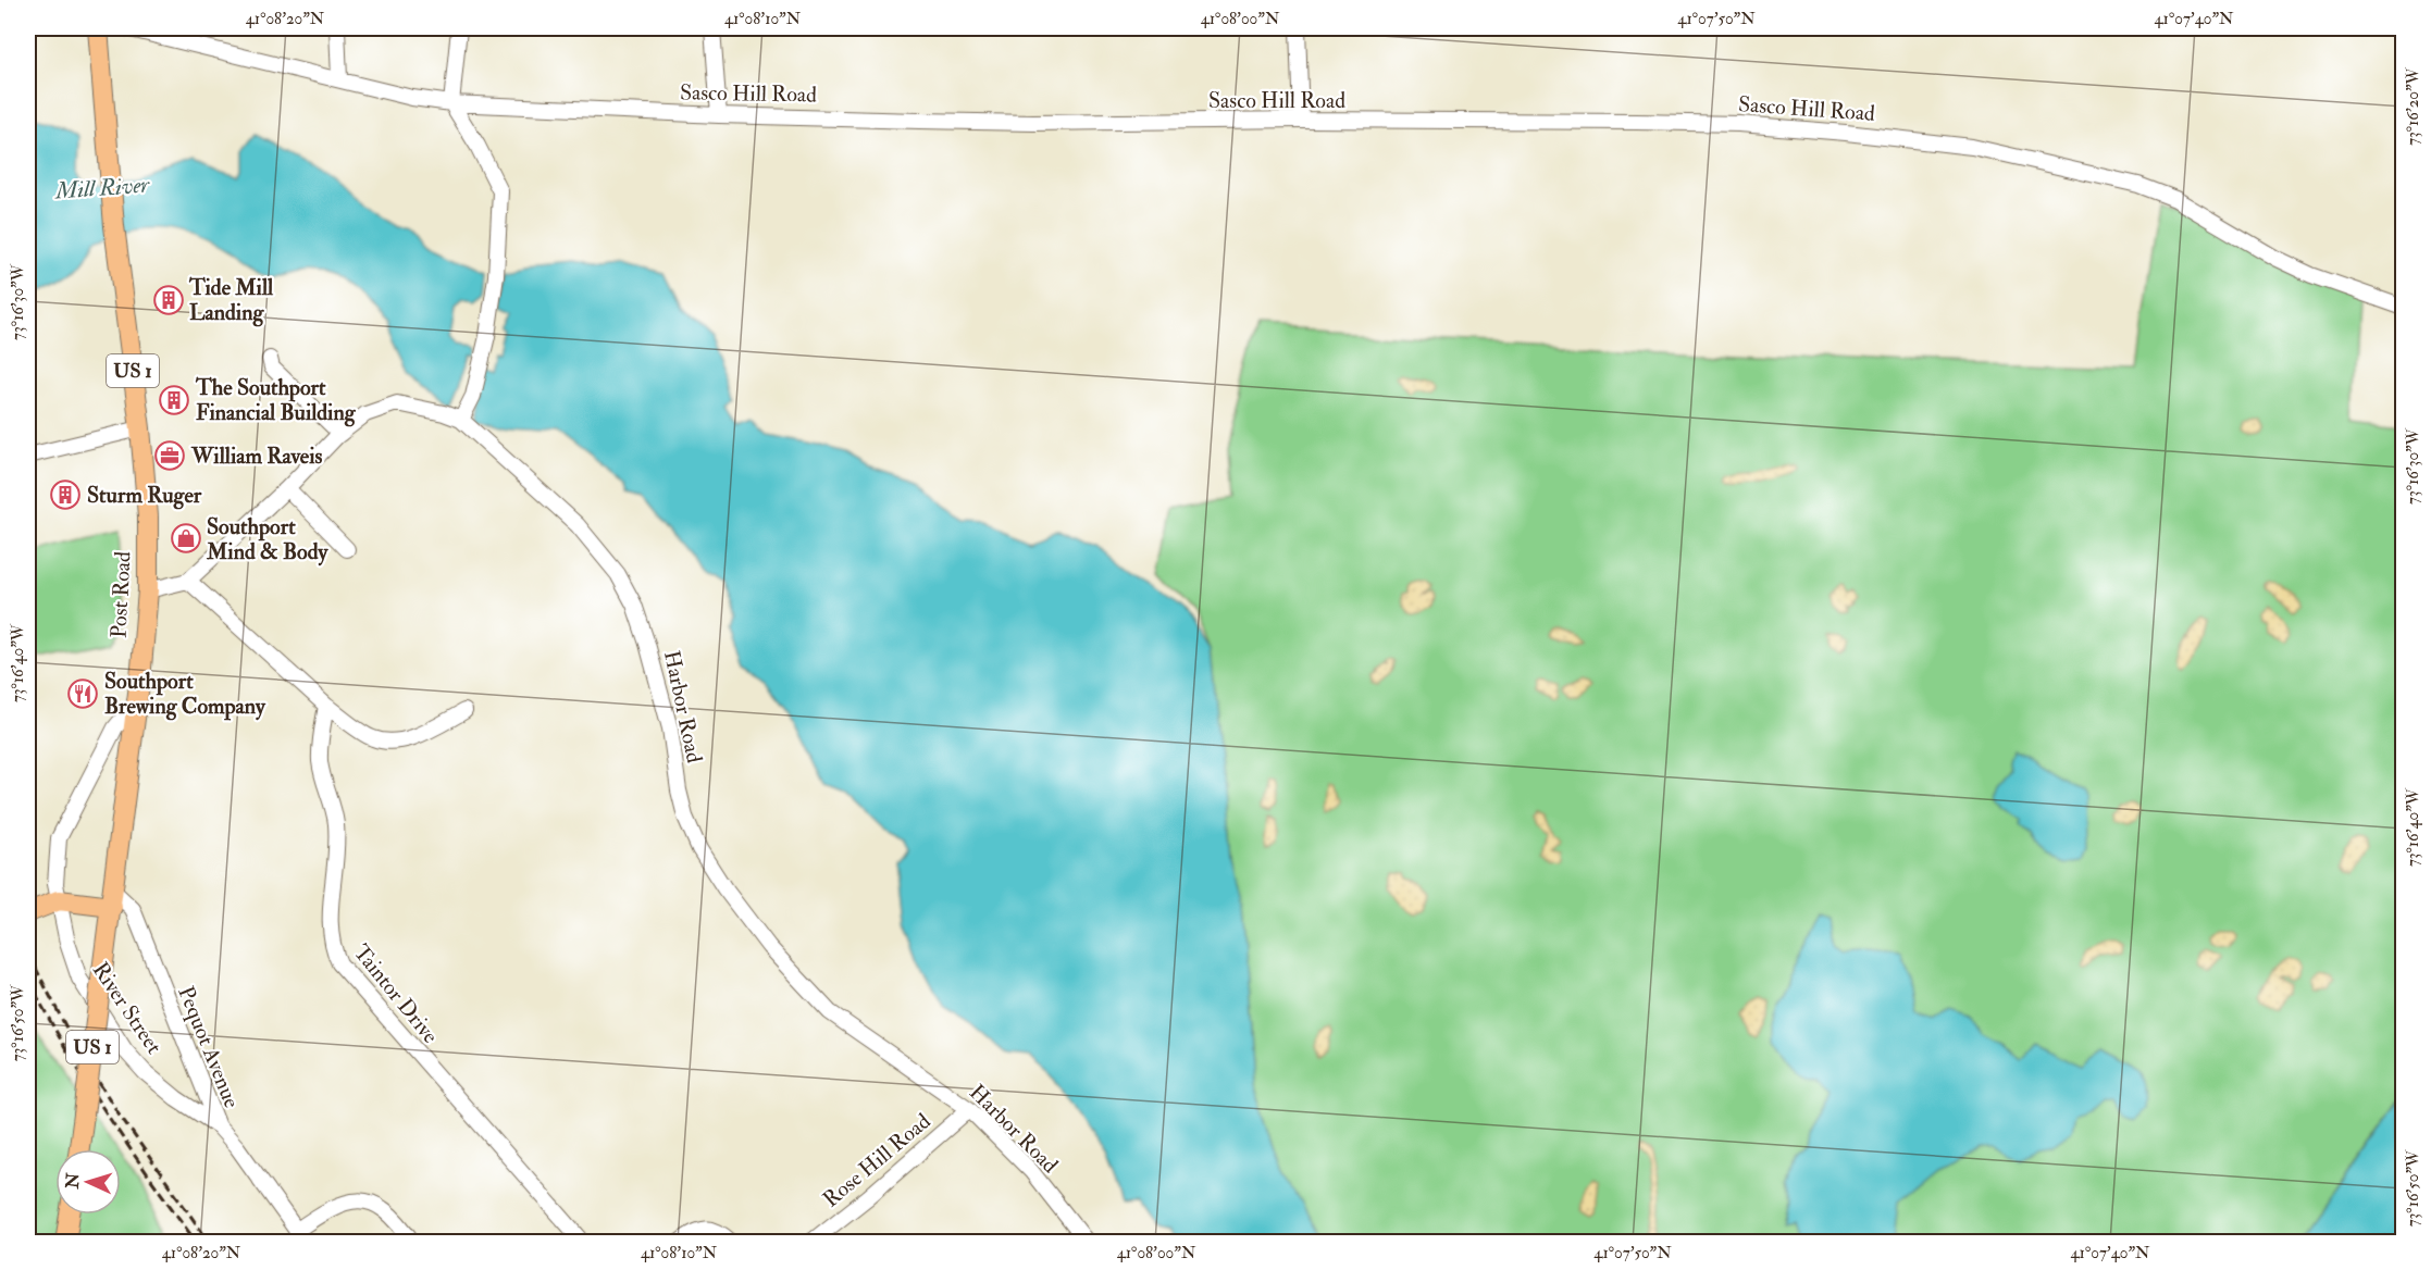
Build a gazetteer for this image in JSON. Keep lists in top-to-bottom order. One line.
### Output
{"streets":{"main road":["US 1","Post Road"],"street":["Sasco Hill Road","Harbor Road","Taintor Drive","River Street","Pequot Avenue","Rose Hill Road"]},"crossings":[["Post Road","River Street"],["Post Road","Pequot Avenue"],["Harbor Road","Rose Hill Road"],["River Street","Pequot Avenue"]],"water":["Mill River"],"places":{"building":["Tide Mill Landing","The Southport Financial Building","Sturm Ruger"],"office":["William Raveis"],"shop":["Southport Mind & Body"],"restaurant":["Southport Brewing Company"]},"north":"left","coordinates":["41°08'20\"N","41°08'10\"N","41°08'00\"N","41°07'50\"N","41°07'40\"N","73°16'20\"W","73°16'30\"W","73°16'40\"W","73°16'50\"W"]}
